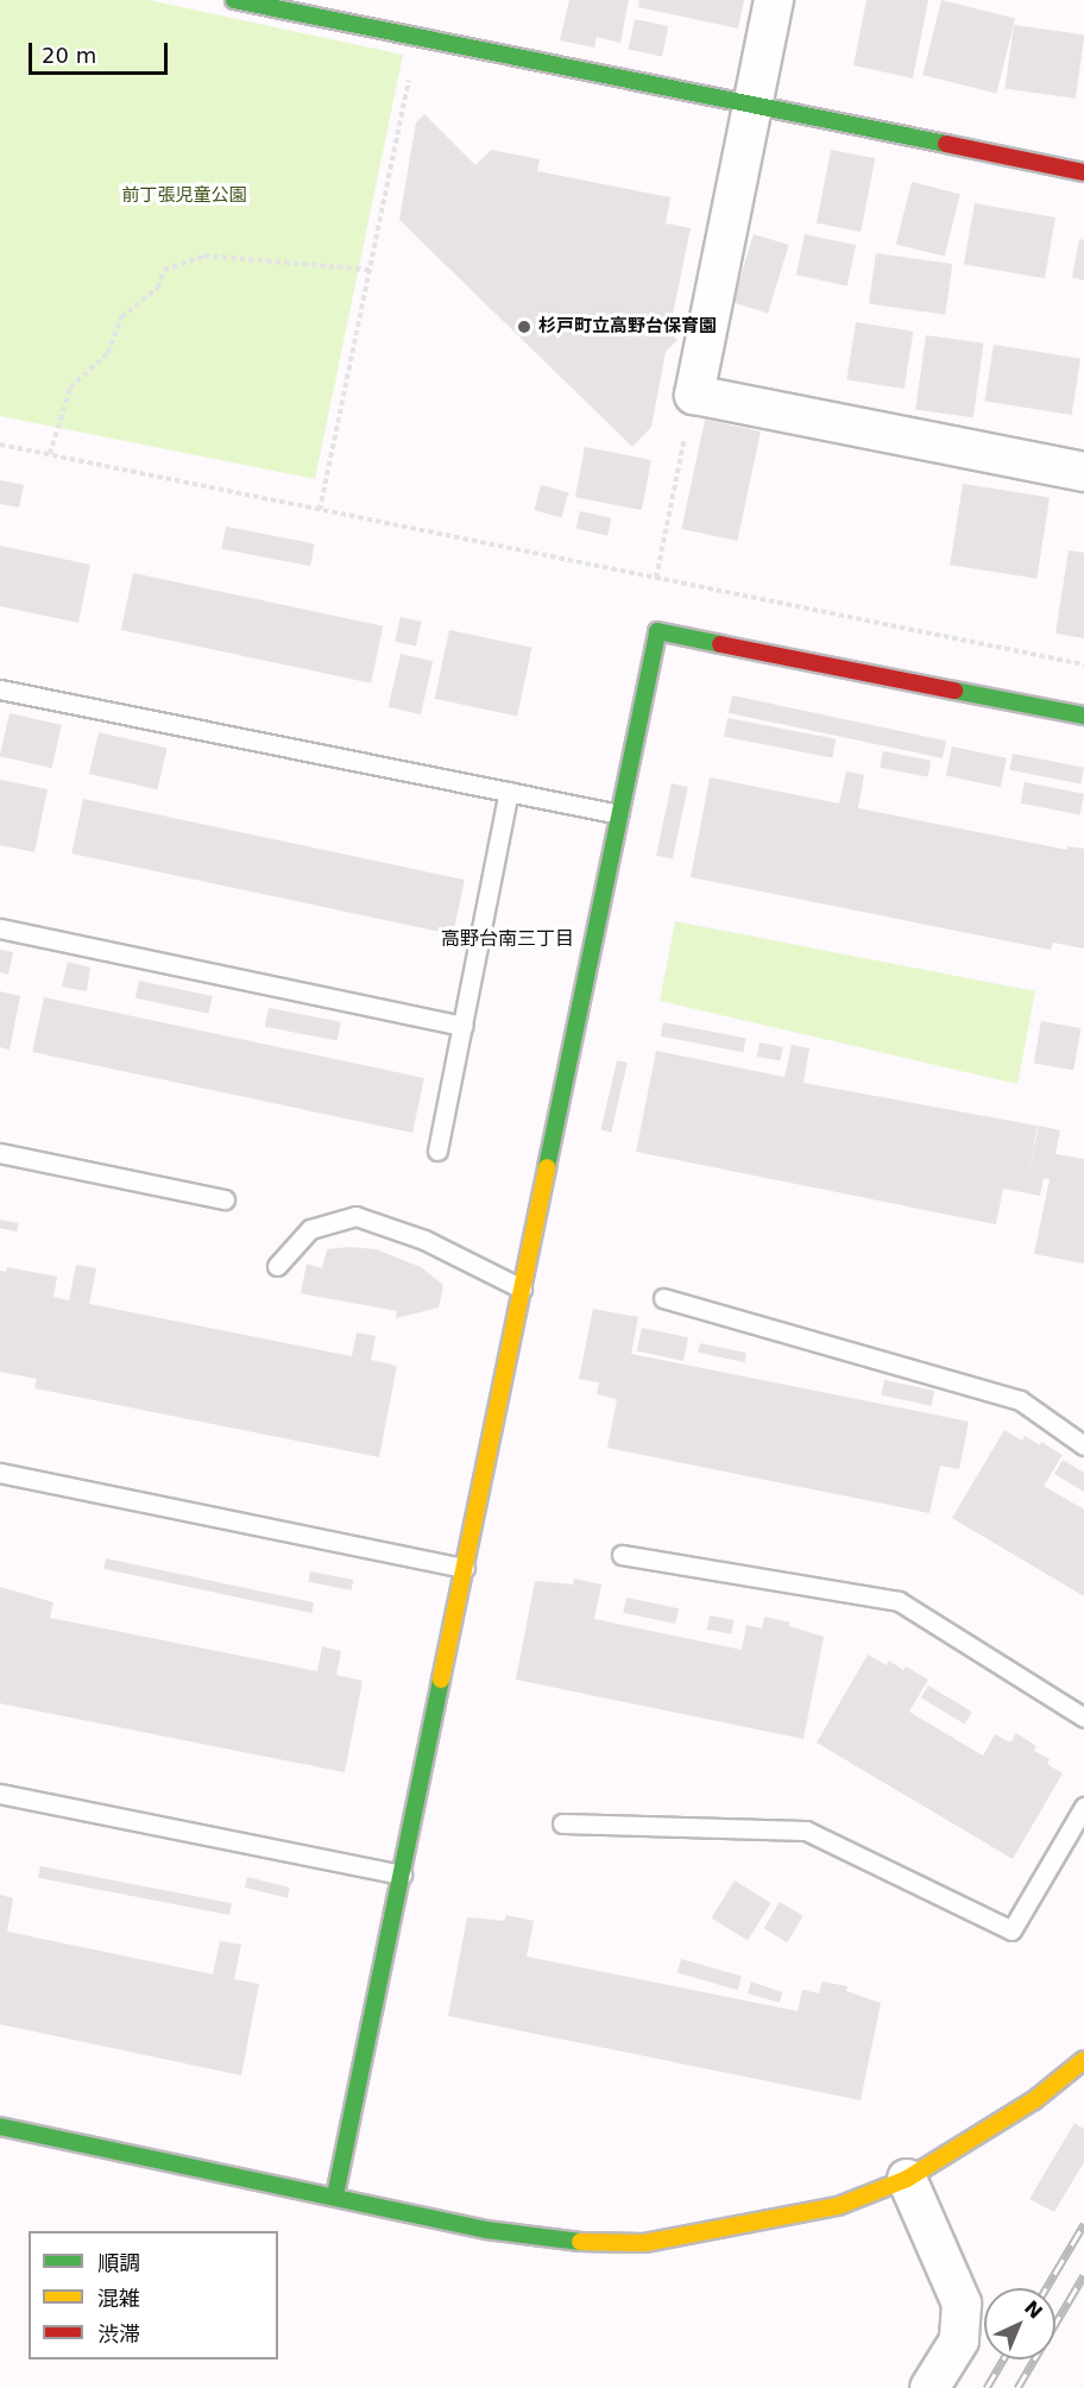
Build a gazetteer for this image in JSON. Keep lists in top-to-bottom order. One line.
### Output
{"districts":["高野台南三丁目"],"parks":["前丁張児童公園"],"places":["杉戸町立高野台保育園"],"legend":["順調","混雑","渋滞"],"scale_bar":"20 m","north":"top right"}
